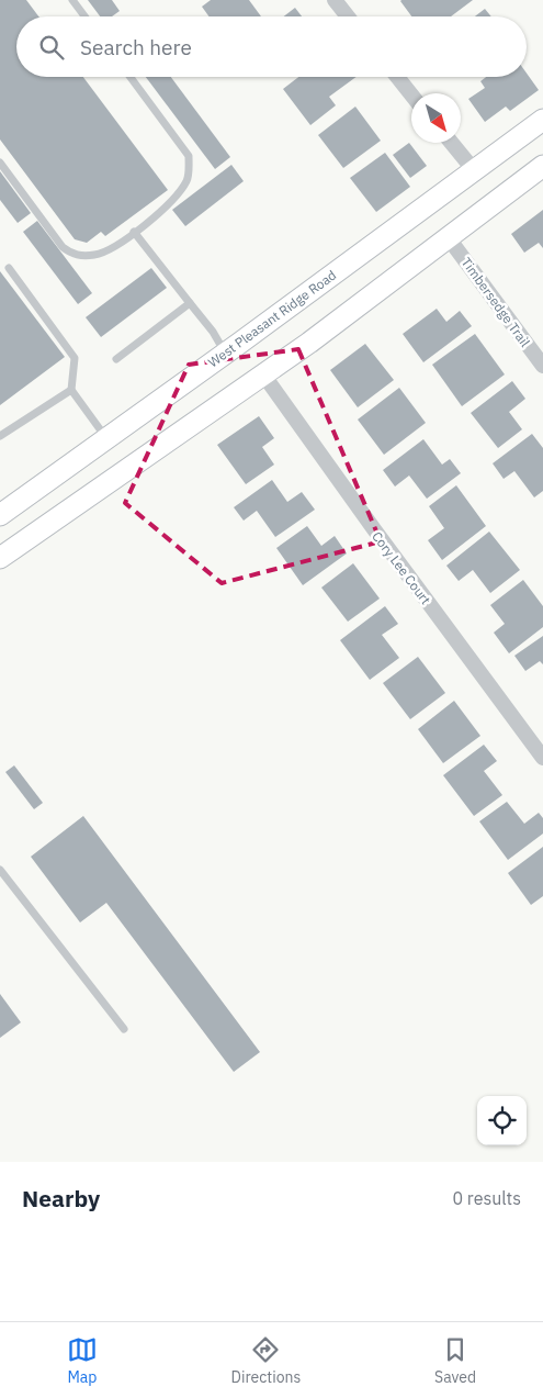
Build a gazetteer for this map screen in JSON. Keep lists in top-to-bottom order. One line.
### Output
{"streets":{"street":["Timbersedge Trail","West Pleasant Ridge Road","Cory Lee Court"]},"north":"bottom right","page":{"search":"Search here","heading":["Nearby","0 results"],"nav":["Map","Directions","Saved"]}}
